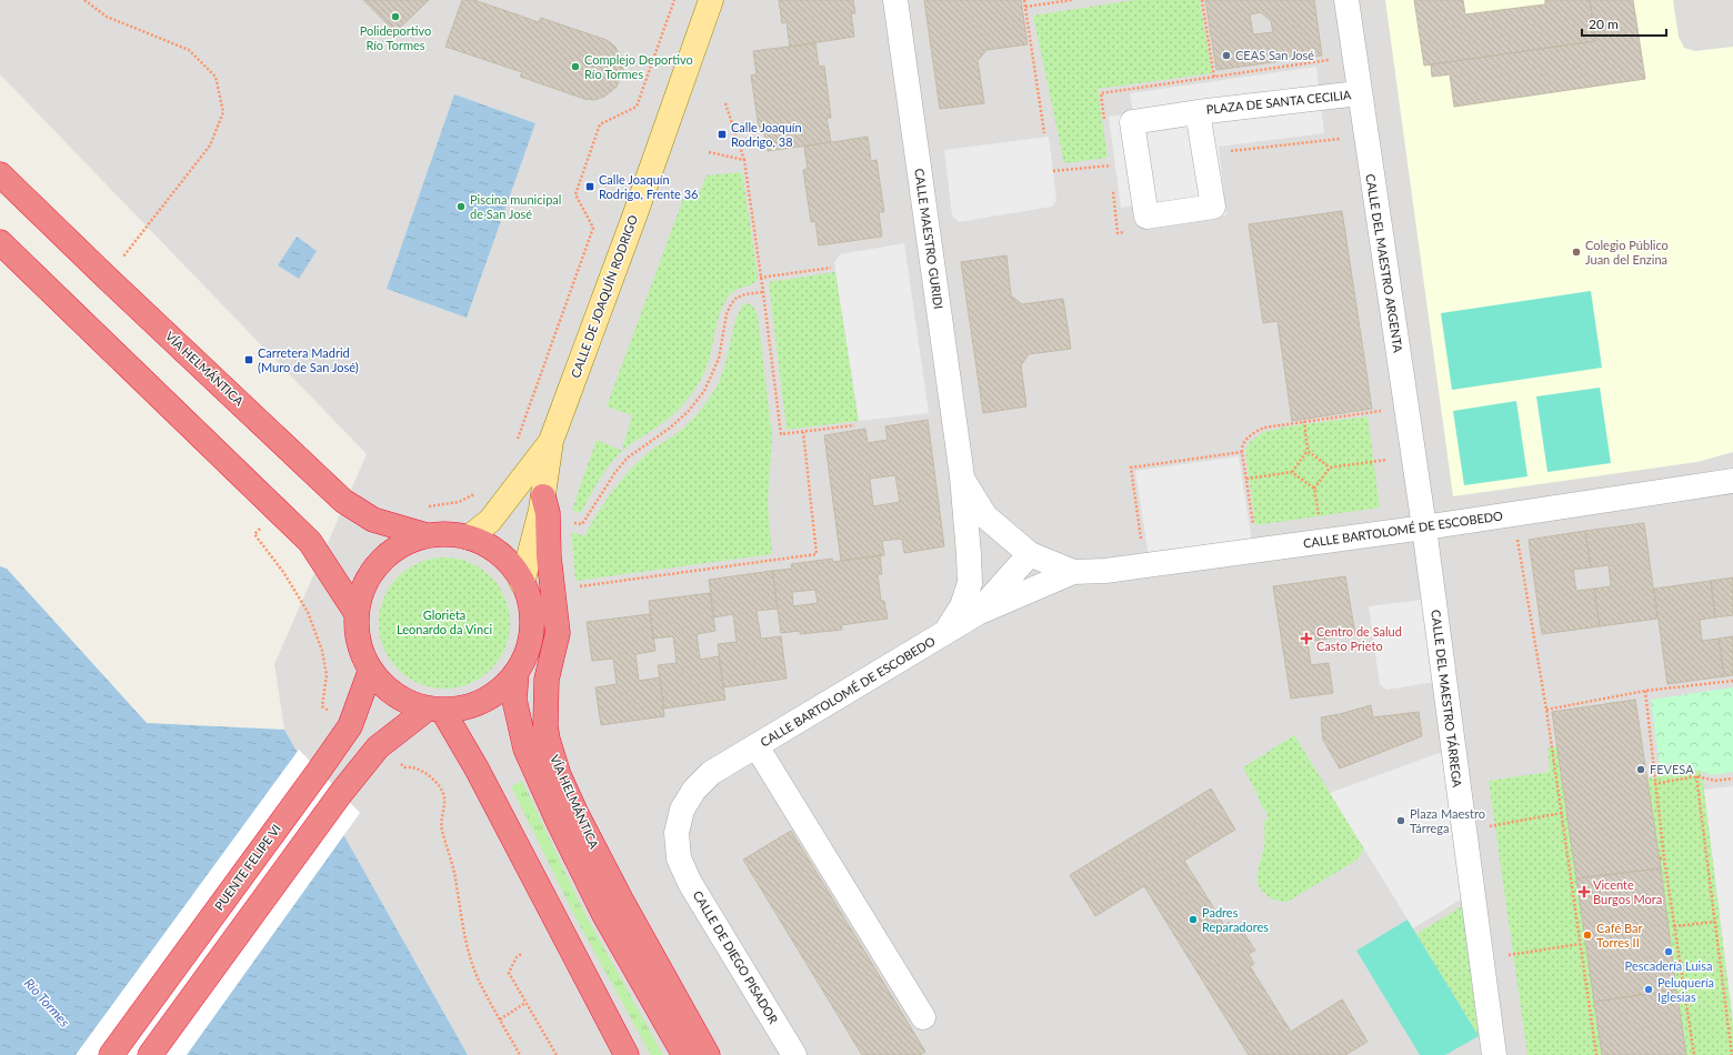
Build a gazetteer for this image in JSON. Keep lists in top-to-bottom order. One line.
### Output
{"streets":{"highway":["VÍA HELMÁNTICA","PUENTE FELIPE VI"],"main road":["CALLE DE JOAQUÍN RODRIGO"],"street":["PLAZA DE SANTA CECILIA","CALLE MAESTRO GURIDI","CALLE DEL MAESTRO ARGENTA","CALLE BARTOLOMÉ DE ESCOBEDO","CALLE DEL MAESTRO TÁRREGA","CALLE DE DIEGO PISADOR"]},"crossings":[["PLAZA DE SANTA CECILIA","CALLE DEL MAESTRO ARGENTA"],["CALLE MAESTRO GURIDI","CALLE BARTOLOMÉ DE ESCOBEDO"],["CALLE DEL MAESTRO ARGENTA","CALLE BARTOLOMÉ DE ESCOBEDO"],["CALLE DEL MAESTRO ARGENTA","CALLE DEL MAESTRO TÁRREGA"],["CALLE DE JOAQUÍN RODRIGO","VÍA HELMÁNTICA"],["CALLE BARTOLOMÉ DE ESCOBEDO","CALLE DEL MAESTRO TÁRREGA"],["CALLE BARTOLOMÉ DE ESCOBEDO","CALLE DE DIEGO PISADOR"]],"water":["Río Tormes"],"parks":["Glorieta Leonardo da Vinci"],"places":{"other":["Polideportivo Río Tormes","CEAS San José","Complejo Deportivo Río Tormes","Piscina municipal de San José","Colegio Público Juan del Enzina","FEVESA","Plaza Maestro Tárrega","Padres Reparadores","Café Bar Torres II","Pescadería Luisa","Peluquería Iglesias"],"transit":["Calle Joaquín Rodrigo, 38","Calle Joaquín Rodrigo, Frente 36","Carretera Madrid (Muro de San José)"],"health":["Centro de Salud Casto Prieto","Vicente Burgos Mora"]},"scale_bar":"20 m"}
